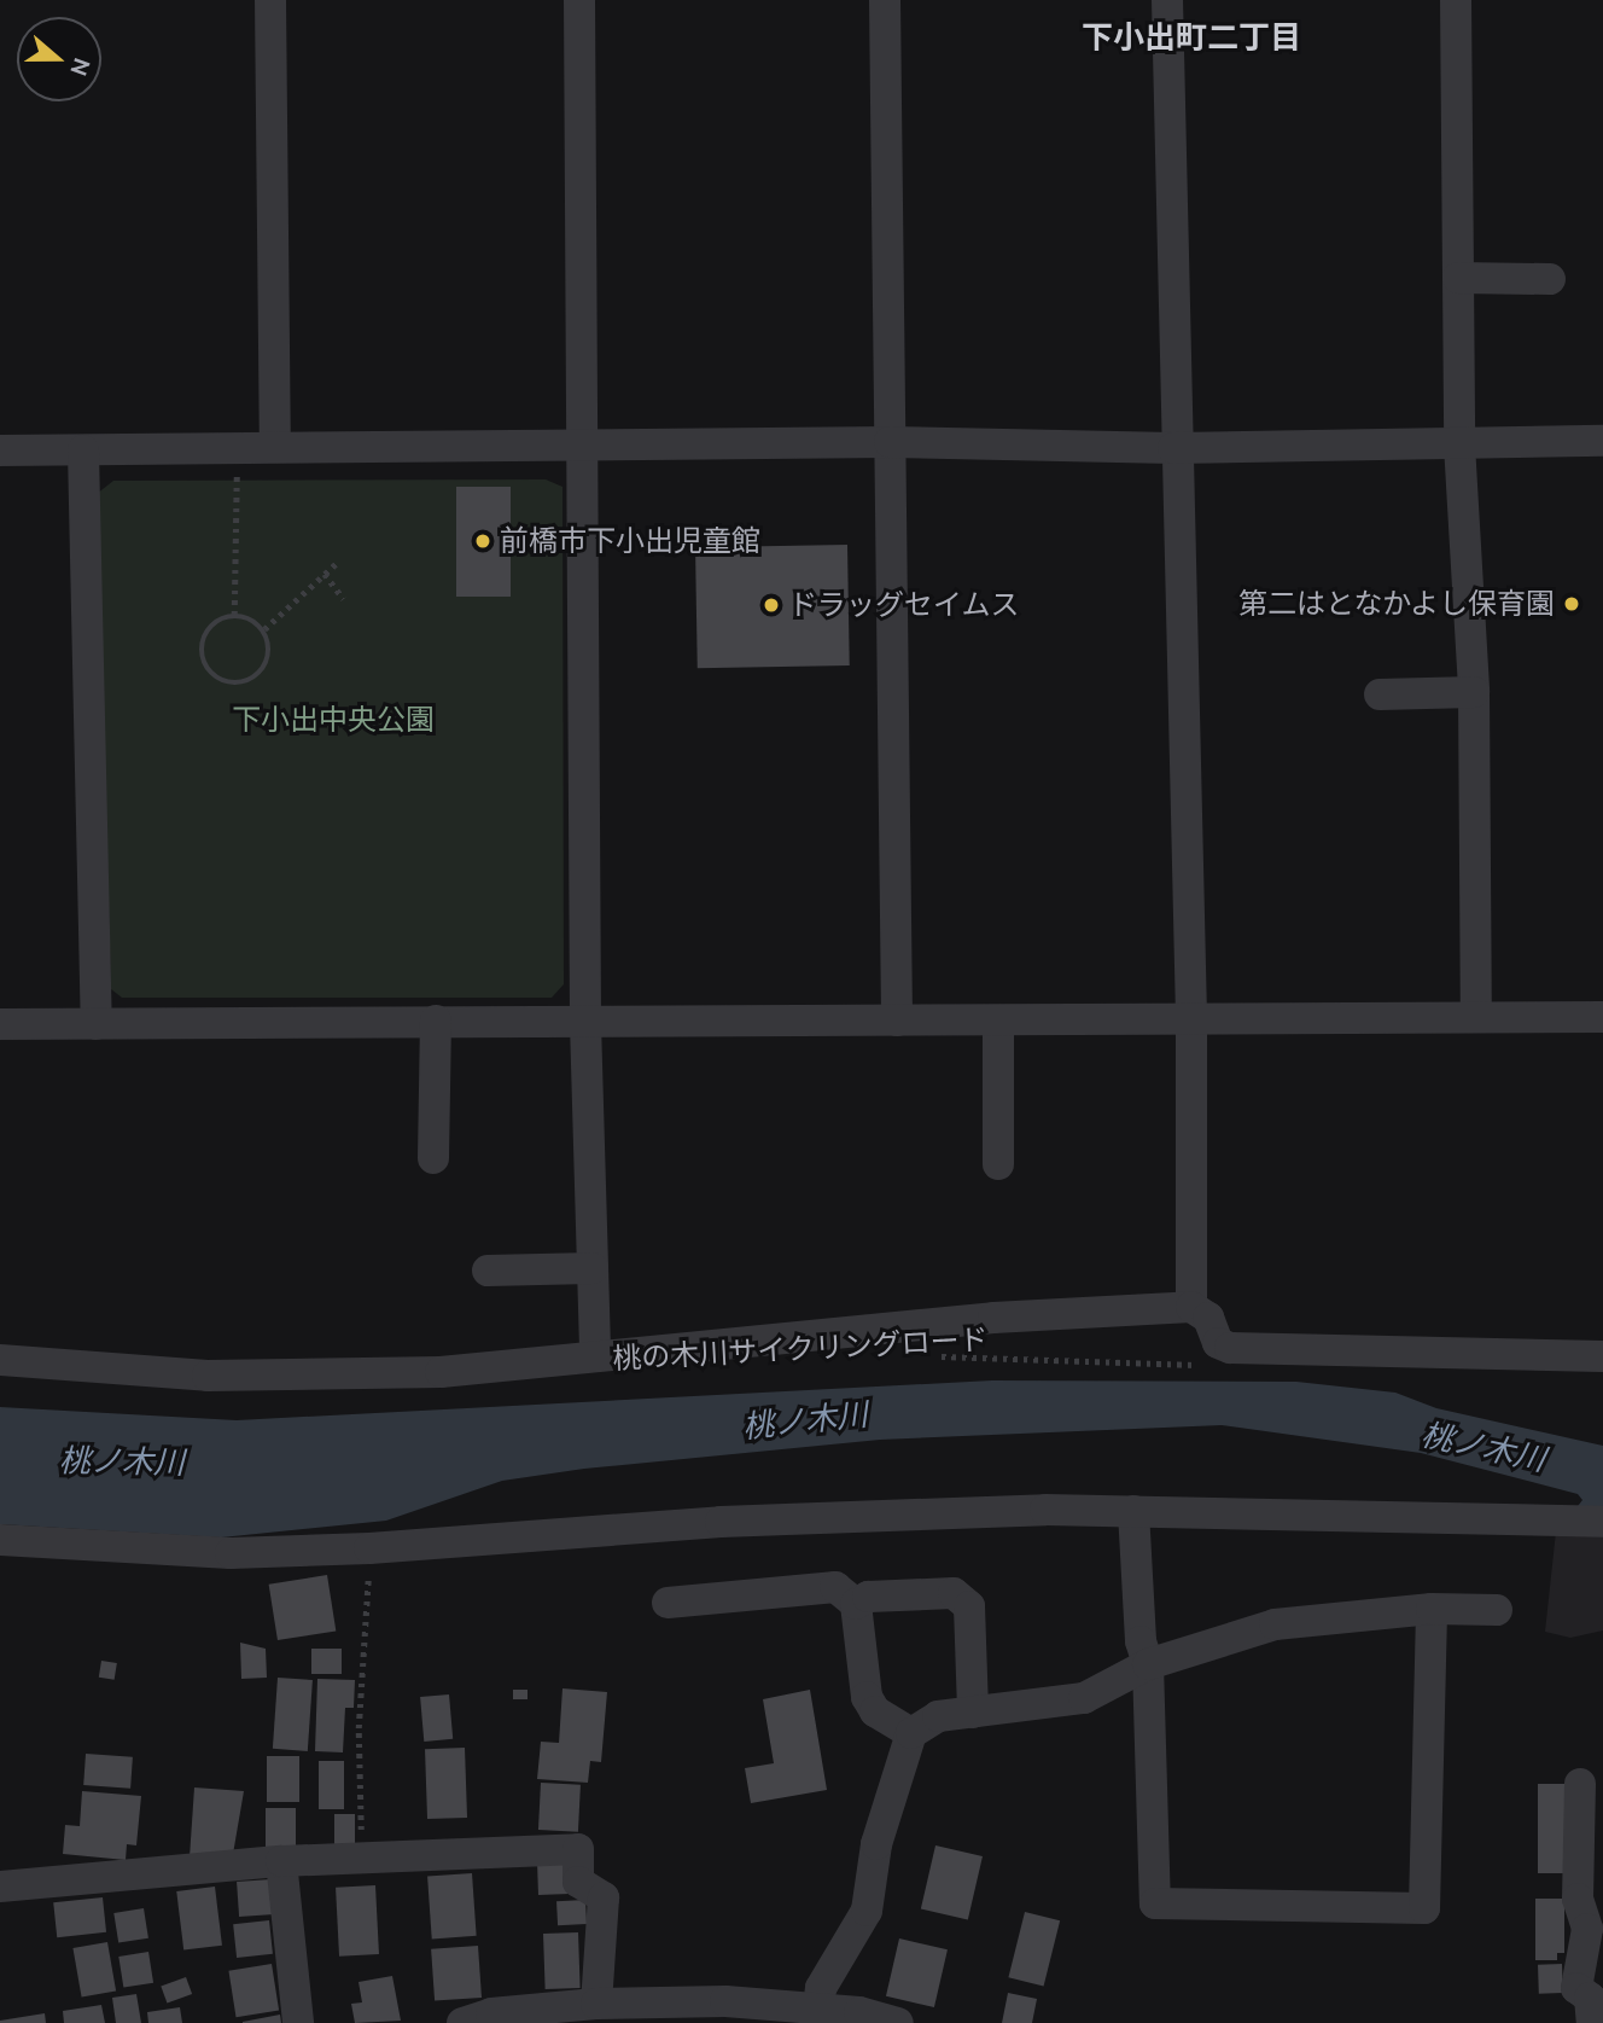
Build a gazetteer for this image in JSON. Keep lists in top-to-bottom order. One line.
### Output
{"streets":{"path":["桃の木川サイクリングロード"]},"districts":["下小出町二丁目"],"water":["桃ノ木川"],"parks":["下小出中央公園"],"places":["前橋市下小出児童館","第二はとなかよし保育園","ドラッグセイムス"],"north":"right"}
